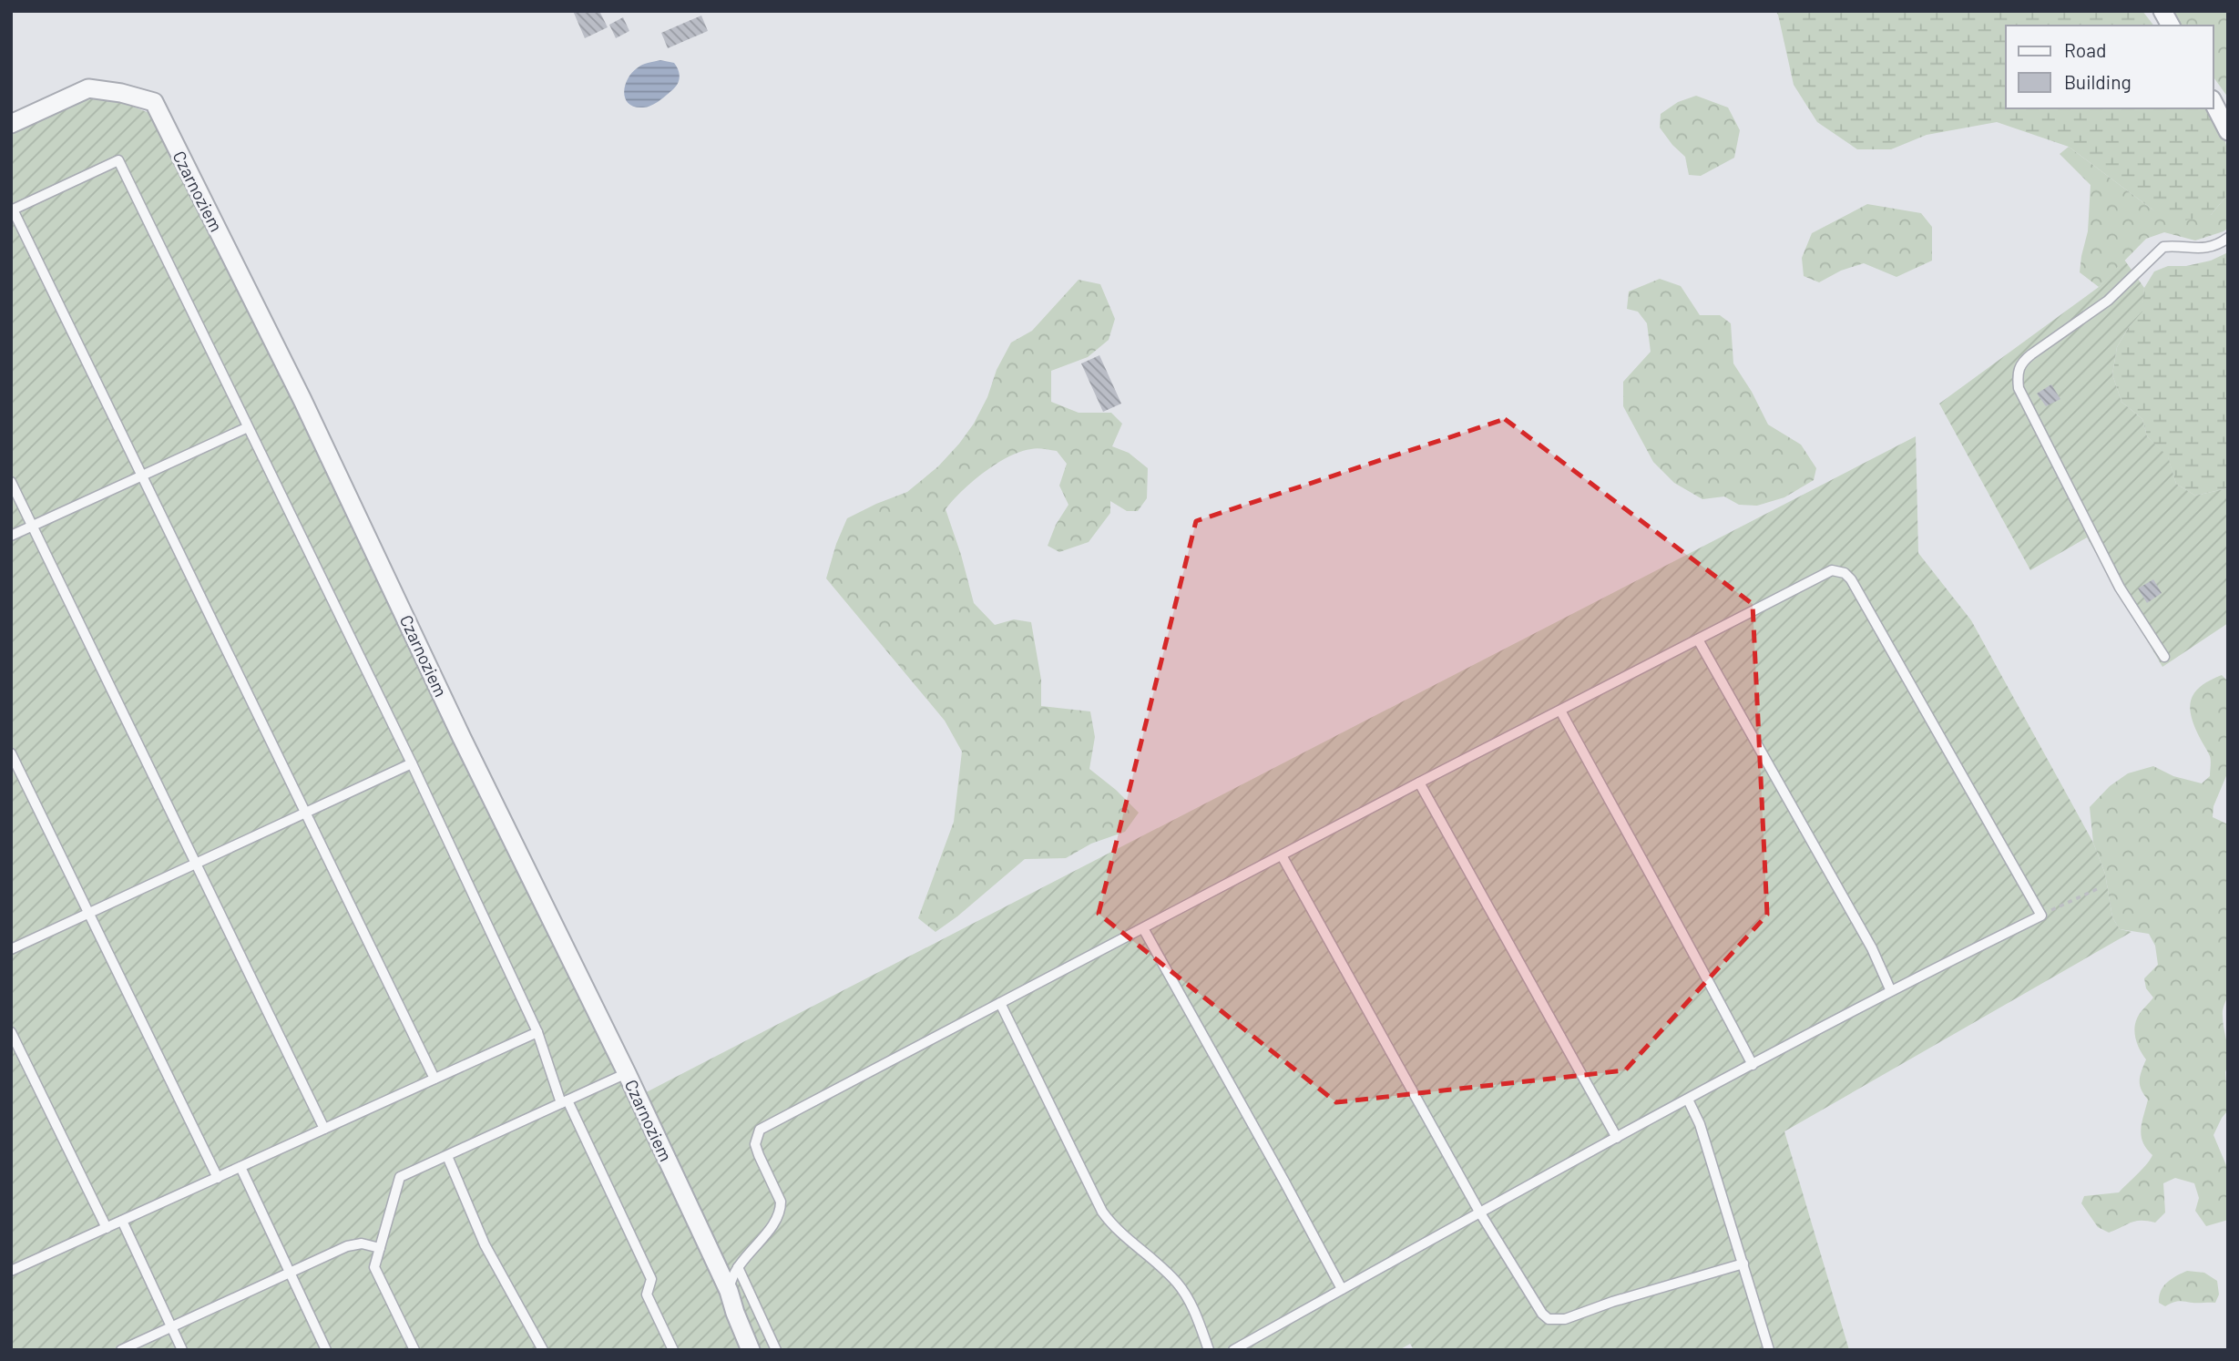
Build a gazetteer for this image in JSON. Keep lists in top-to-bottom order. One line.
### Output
{"streets":{"street":["Czarnoziem"]},"legend":["Road","Building"]}
